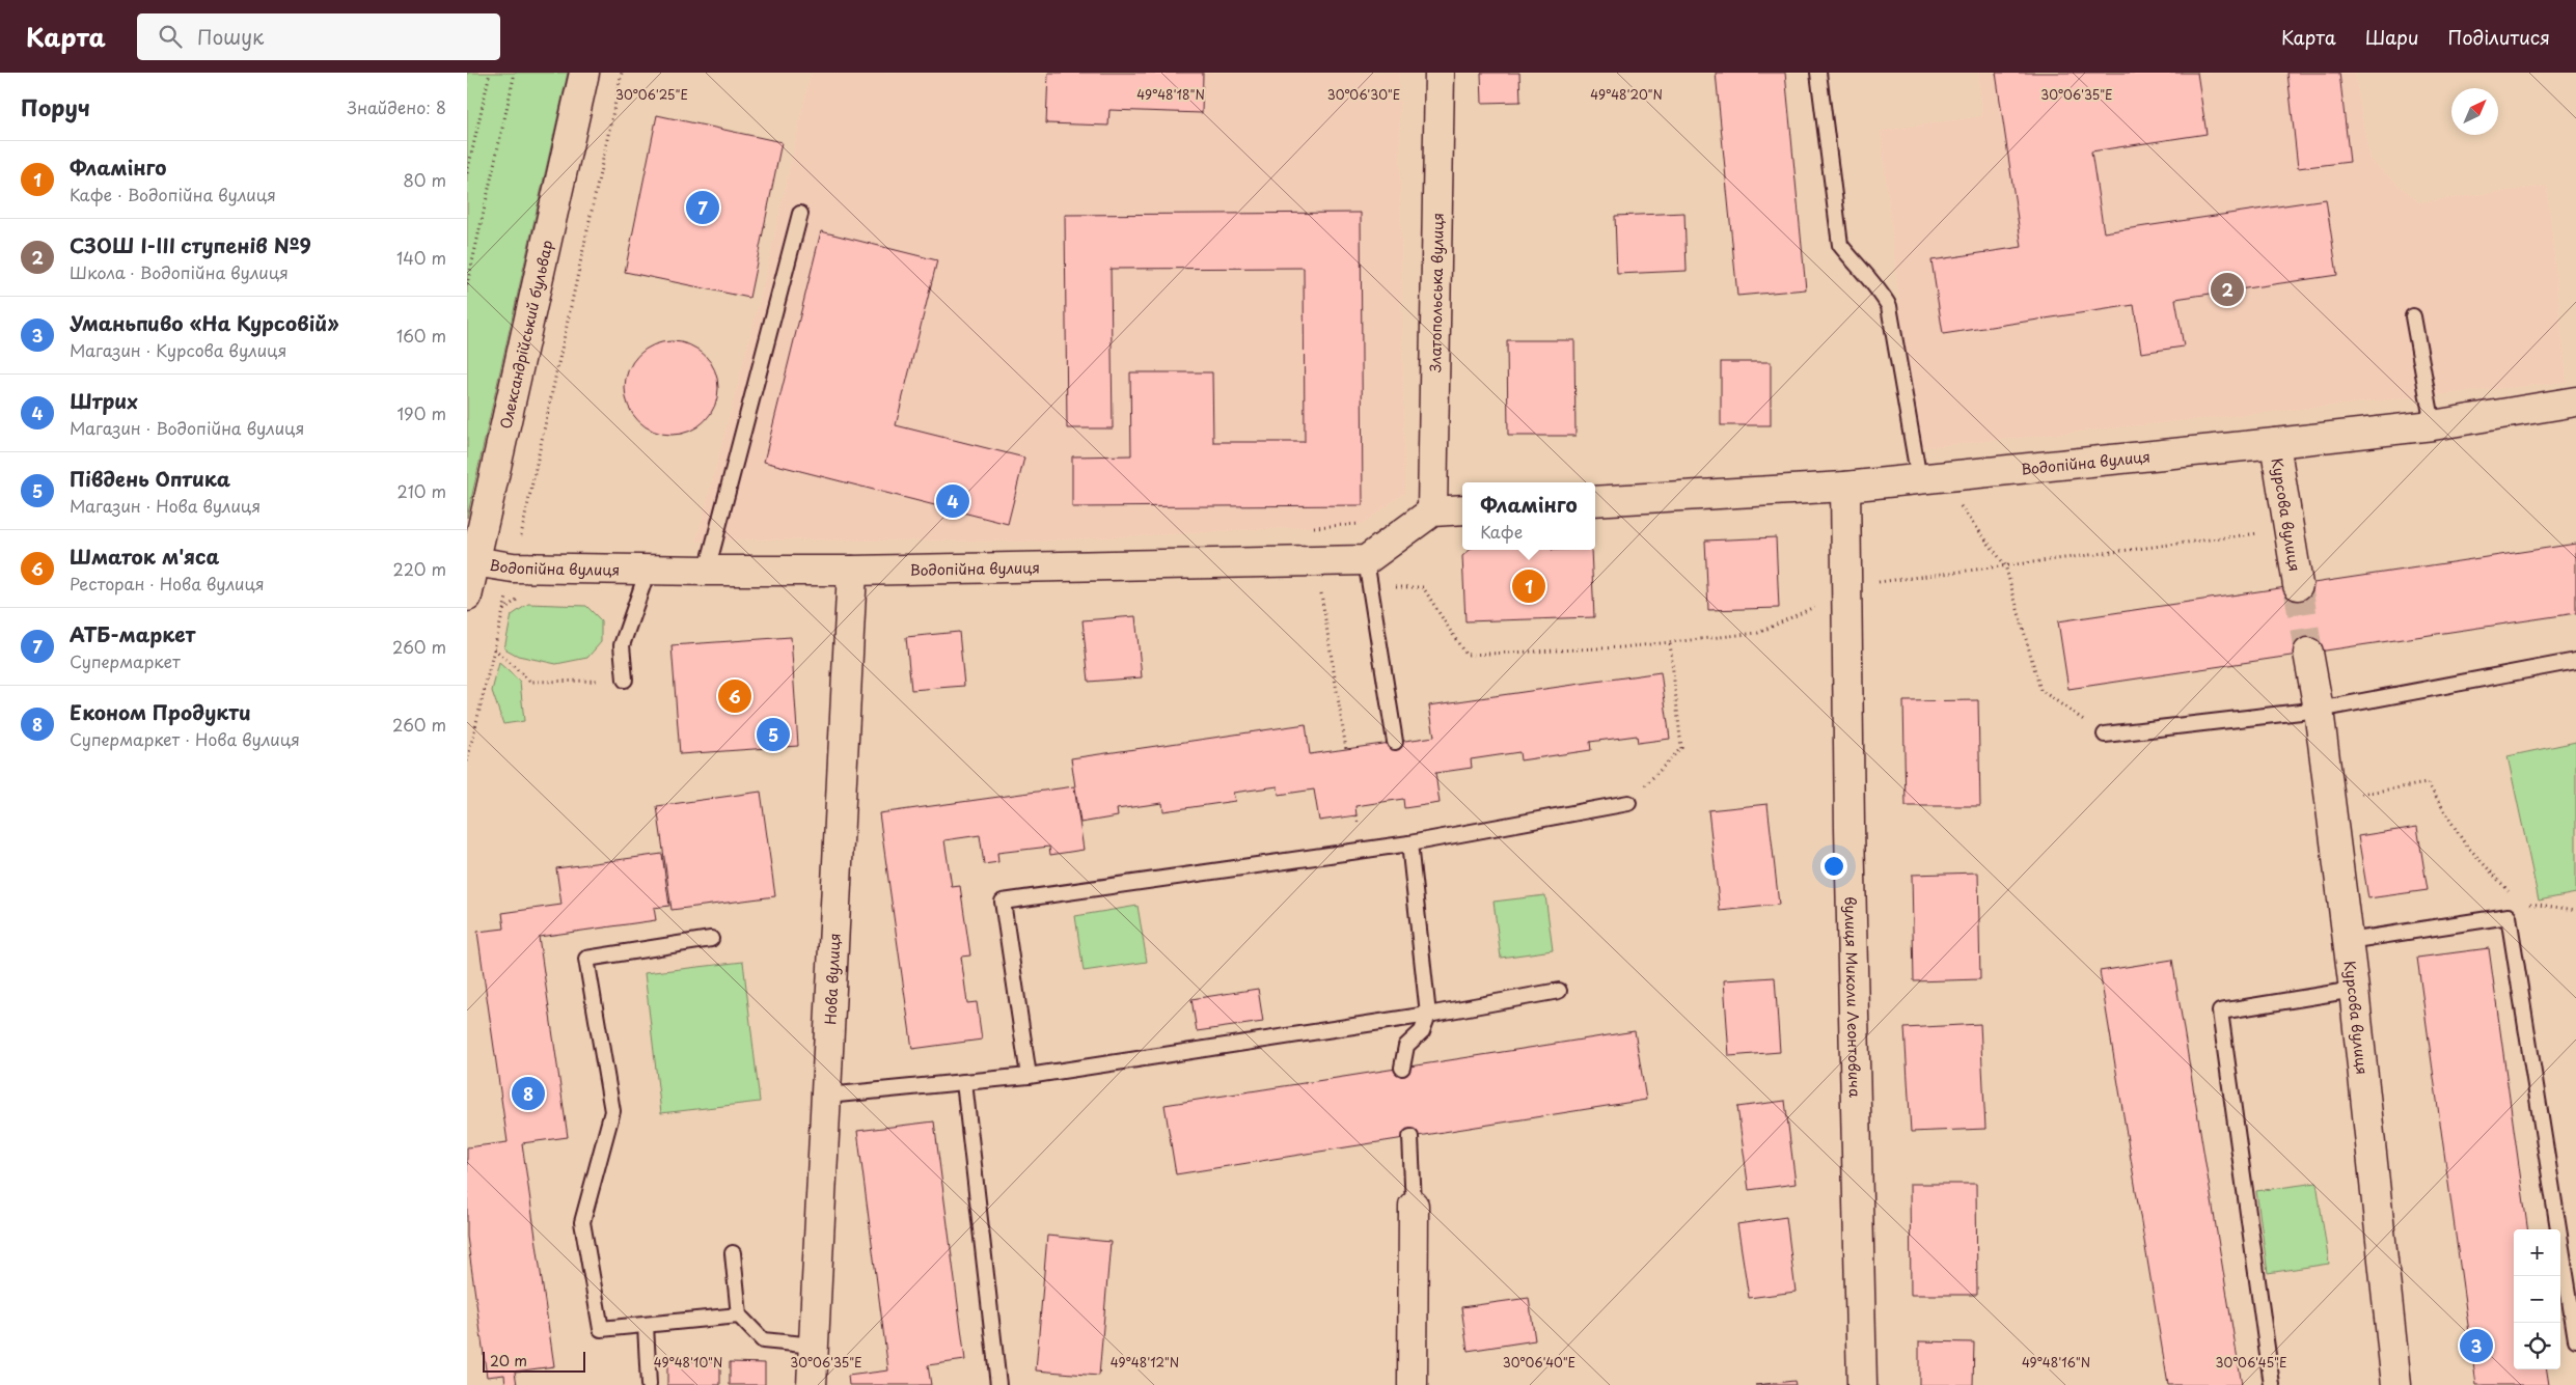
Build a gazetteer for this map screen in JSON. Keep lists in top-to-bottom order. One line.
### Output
{"streets":{"street":["Златопольська вулиця","Олександрійський бульвар","Водопійна вулиця","Курсова вулиця","Нова вулиця","вулиця Миколи Леонтовича"]},"crossings":[["Олександрійський бульвар","Водопійна вулиця"],["Водопійна вулиця","Курсова вулиця"],["Водопійна вулиця","Нова вулиця"],["Водопійна вулиця","вулиця Миколи Леонтовича"]],"scale_bar":"20 m","north":"top right","page":{"header":"Карта","search":"Пошук","nav":["Карта","Шари","Поділитися"],"heading":["Поруч","Знайдено: 8"],"list":[{"mark":"1","name":"Фламінго","note":"Кафе · Водопійна вулиця","value":"80 m"},{"mark":"2","name":"СЗОШ І-ІІІ ступенів №9","note":"Школа · Водопійна вулиця","value":"140 m"},{"mark":"3","name":"Уманьпиво «На Курсовій»","note":"Магазин · Курсова вулиця","value":"160 m"},{"mark":"4","name":"Штрих","note":"Магазин · Водопійна вулиця","value":"190 m"},{"mark":"5","name":"Південь Оптика","note":"Магазин · Нова вулиця","value":"210 m"},{"mark":"6","name":"Шматок м'яса","note":"Ресторан · Нова вулиця","value":"220 m"},{"mark":"7","name":"АТБ-маркет","note":"Супермаркет","value":"260 m"},{"mark":"8","name":"Економ Продукти","note":"Супермаркет · Нова вулиця","value":"260 m"}],"pins":["7","2","4","1","6","5","8","3"],"popup":["Фламінго","Кафе"],"map_buttons":["+","−"],"scale":"20 m"},"coordinates":["49°48'18\"N","49°48'20\"N","30°06'25\"E","30°06'30\"E","30°06'35\"E","30°06'40\"E","30°06'45\"E","49°48'10\"N","49°48'12\"N","49°48'16\"N"]}
